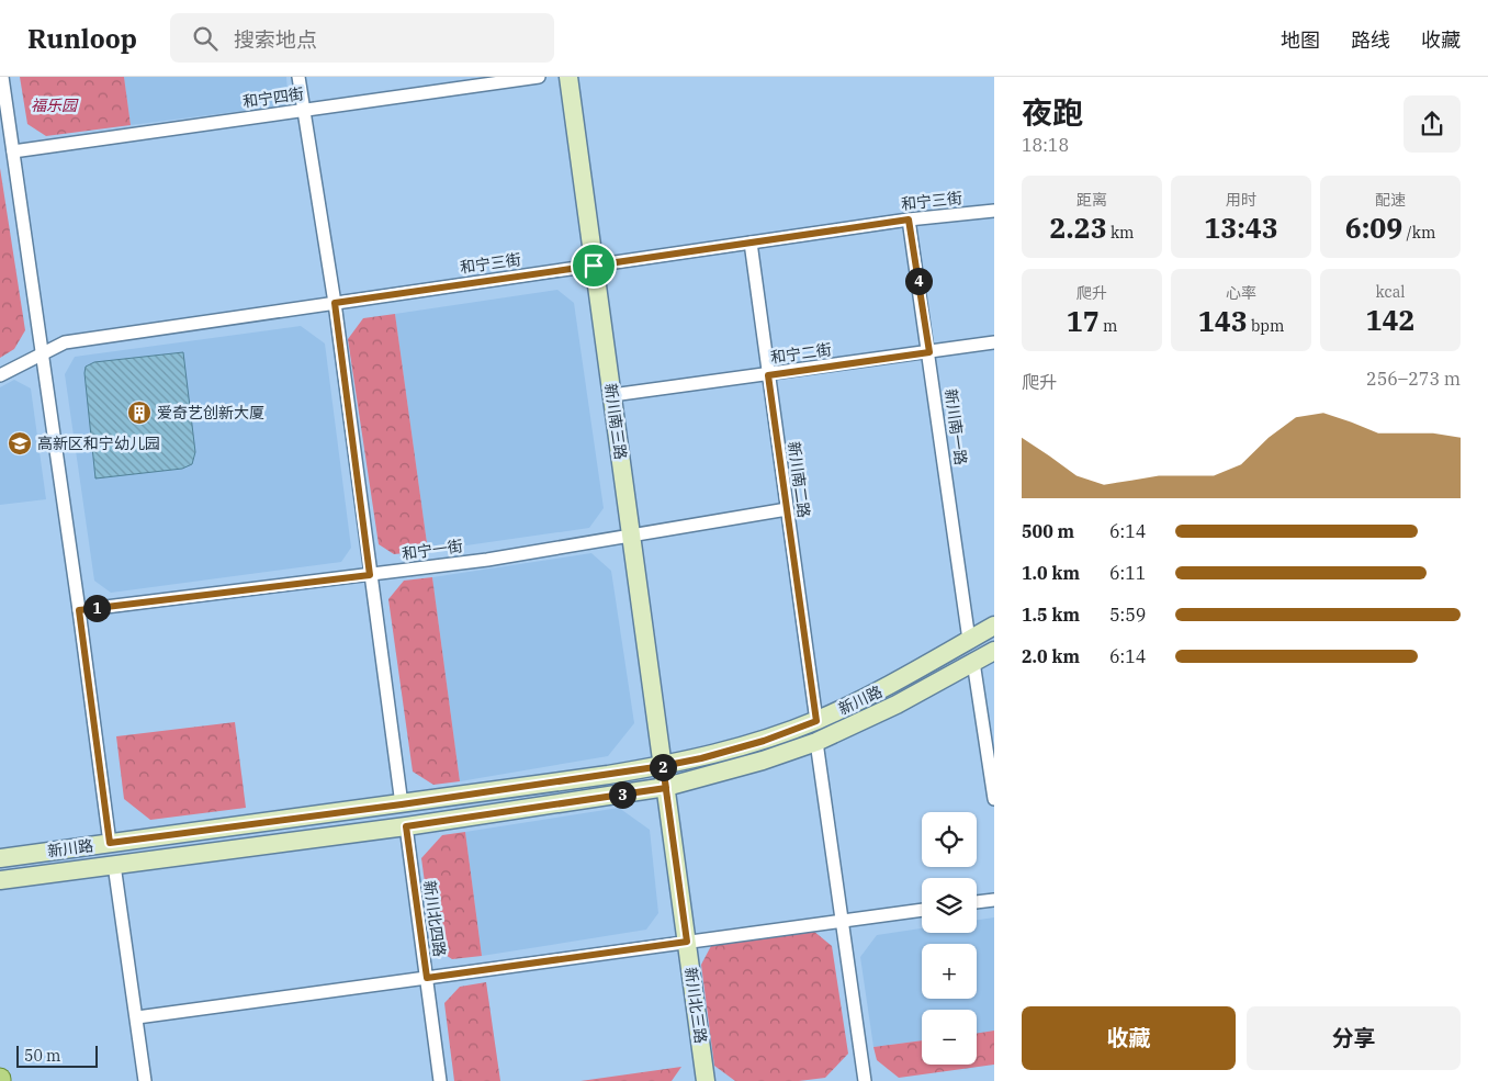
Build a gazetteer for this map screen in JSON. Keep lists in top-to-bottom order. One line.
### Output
{"streets":{"street":["和宁四街","和宁三街","和宁二街","新川南三路","新川南一路","新川南二路","和宁一街","新川路","新川北四路","新川北三路"]},"crossings":[["和宁三街","新川南三路"],["和宁三街","新川南一路"],["和宁三街","新川南二路"],["和宁二街","新川南三路"],["和宁二街","新川南一路"],["和宁二街","新川南二路"],["新川南三路","和宁一街"],["新川南三路","新川路"],["新川南三路","新川北三路"],["新川南一路","新川路"],["新川南二路","和宁一街"],["新川南二路","新川路"],["新川路","新川北四路"],["新川路","新川北三路"]],"parks":["福乐园"],"places":{"building":["爱奇艺创新大厦"],"school or university":["高新区和宁幼儿园"]},"scale_bar":"50 m","page":{"header":"Runloop","search":"搜索地点","nav":["地图","路线","收藏"],"heading":["夜跑","18:18"],"stats":[["距离","2.23 km"],["用时","13:43"],["配速","6:09 /km"],["爬升","17 m"],["心率","143 bpm"],["kcal","142"]],"pins":["4","1","2","3"],"chart":["爬升","256–273 m"],"list":[{"name":"500 m","note":"6:14"},{"name":"1.0 km","note":"6:11"},{"name":"1.5 km","note":"5:59"},{"name":"2.0 km","note":"6:14"}],"map_buttons":["+","−"],"buttons":["收藏","分享"],"scale":"50 m"}}
